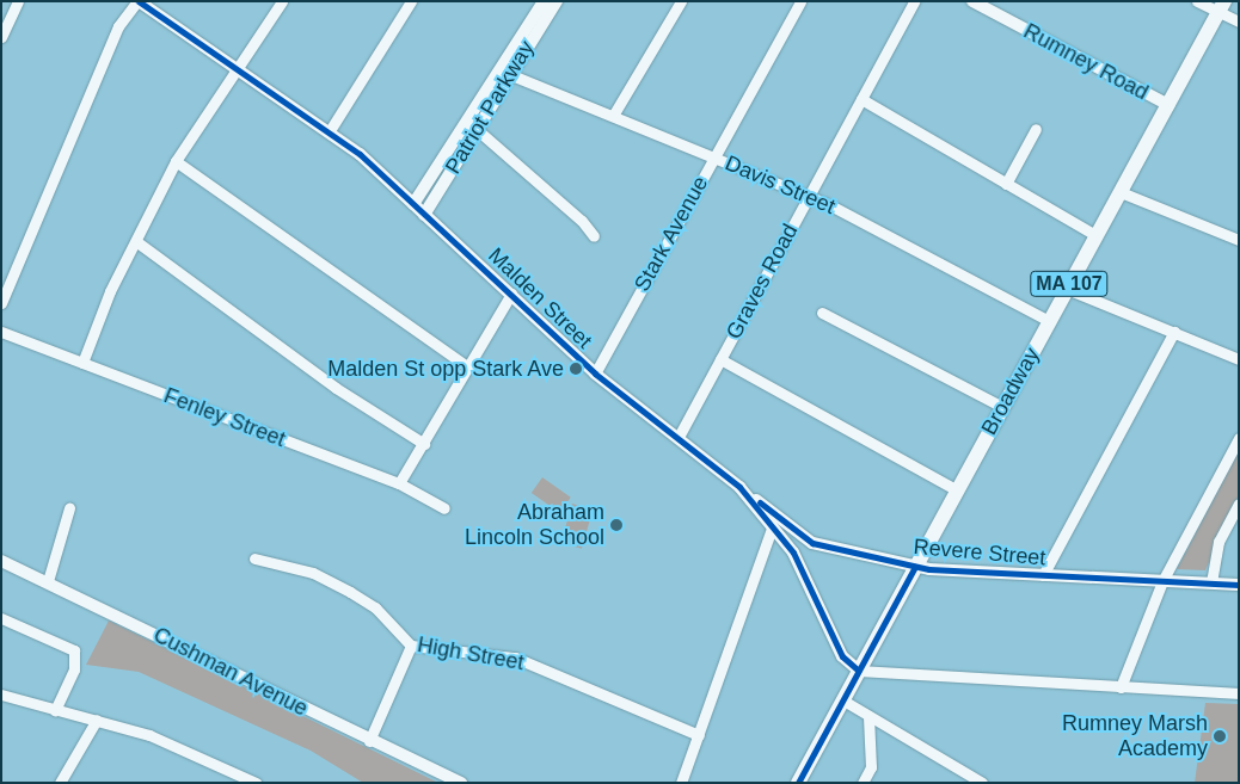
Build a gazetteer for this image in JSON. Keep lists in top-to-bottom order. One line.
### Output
{"streets":{"main road":["MA 107","Broadway"],"street":["Rumney Road","Patriot Parkway","Davis Street","Stark Avenue","Graves Road","Malden Street","Fenley Street","Revere Street","High Street","Cushman Avenue"]},"crossings":[["Rumney Road","Broadway"],["Patriot Parkway","Davis Street"],["Patriot Parkway","Malden Street"],["Davis Street","Stark Avenue"],["Davis Street","Graves Road"],["Davis Street","Broadway"],["Stark Avenue","Malden Street"],["Graves Road","Malden Street"],["Malden Street","Broadway"],["Malden Street","Revere Street"],["Broadway","Revere Street"]],"places":["Malden St opp Stark Ave","Abraham Lincoln School","Rumney Marsh Academy"]}
